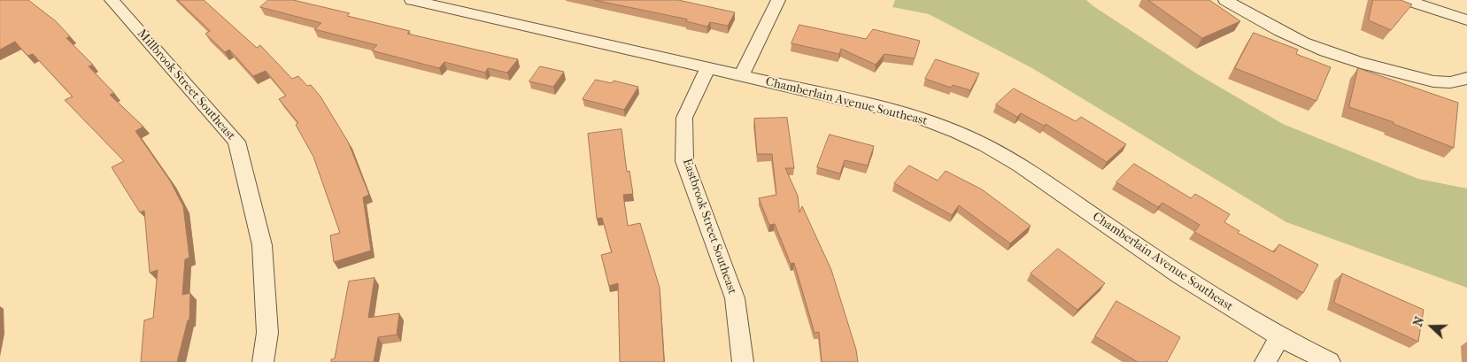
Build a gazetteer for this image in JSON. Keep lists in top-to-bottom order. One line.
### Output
{"streets":{"street":["Millbrook Street Southeast","Chamberlain Avenue Southeast","Eastbrook Street Southeast"]},"crossings":[["Chamberlain Avenue Southeast","Eastbrook Street Southeast"]],"north":"left"}
